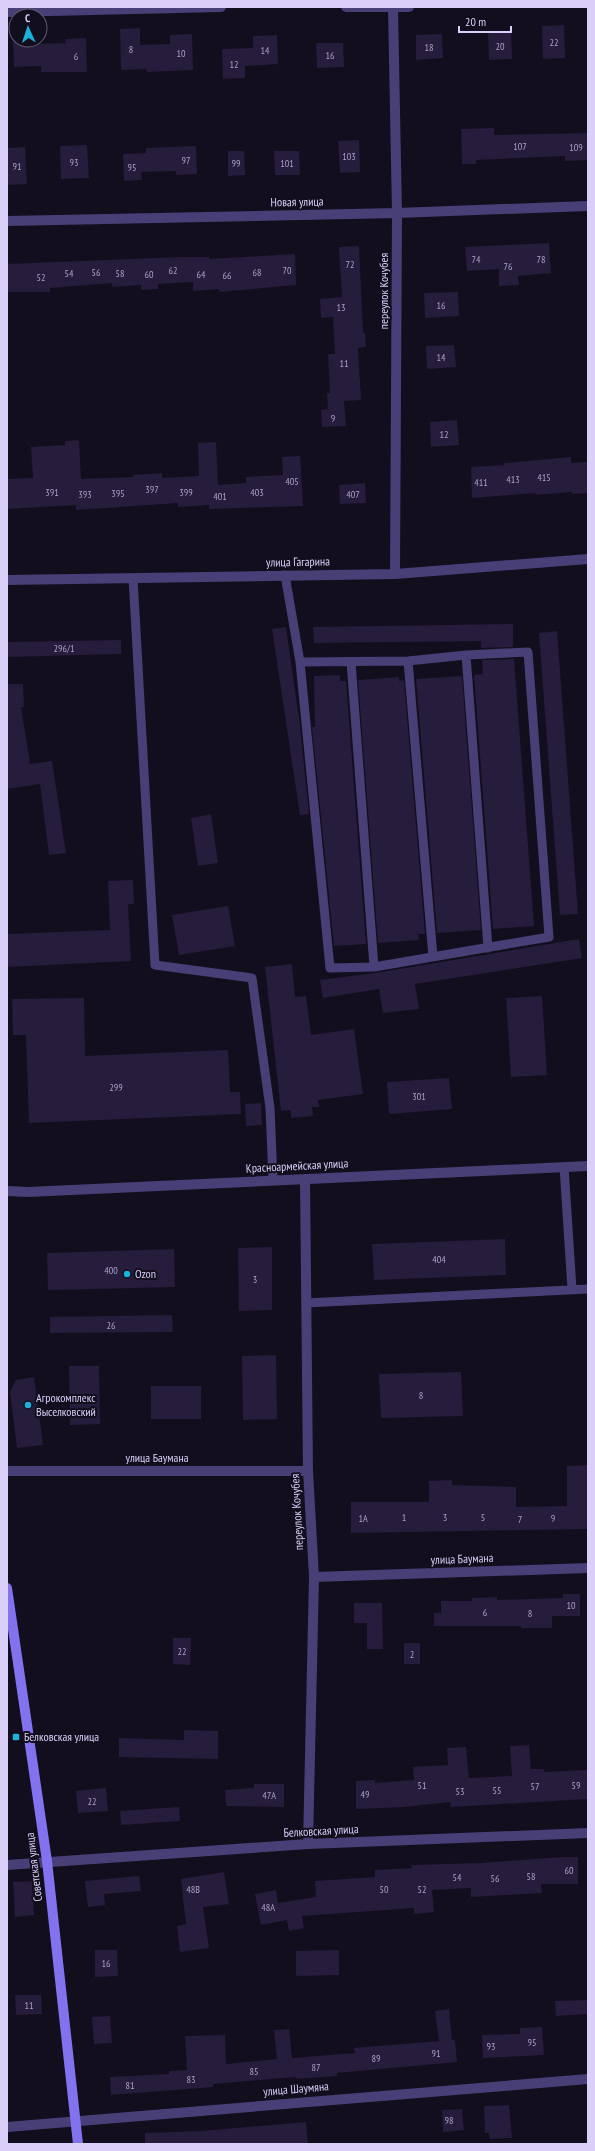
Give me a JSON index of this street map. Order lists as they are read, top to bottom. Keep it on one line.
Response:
{"streets":{"street":["Новая улица","переулок Кочубея","улица Гагарина","Красноармейская улица","улица Баумана","Белковская улица","Советская улица","улица Шаумяна"]},"crossings":[["Новая улица","переулок Кочубея"],["переулок Кочубея","улица Гагарина"],["переулок Кочубея","Красноармейская улица"],["переулок Кочубея","улица Баумана"],["переулок Кочубея","Белковская улица"],["Белковская улица","Советская улица"],["Советская улица","улица Шаумяна"]],"places":{"other":["Ozon","Агрокомплекс Выселковский"],"transit":["Белковская улица"]},"house_numbers":["22","20","18","8","14","10","16","6","12","107","109","103","97","93","99","101","91","95","74","78","72","76","62","70","56","68","54","58","60","64","66","52","16","13","14","11","9","12","415","413","405","411","397","391","399","403","395","393","407","401","296/1","299","301","404","400","3","26","8","1","3","5","1А","9","7","10","6","8","22","2","51","59","57","55","53","49","47А","22","60","58","54","56","48В","50","52","48А","16","11","95","93","91","89","87","85","83","81","98"],"scale_bar":"20 m","north":"top"}
